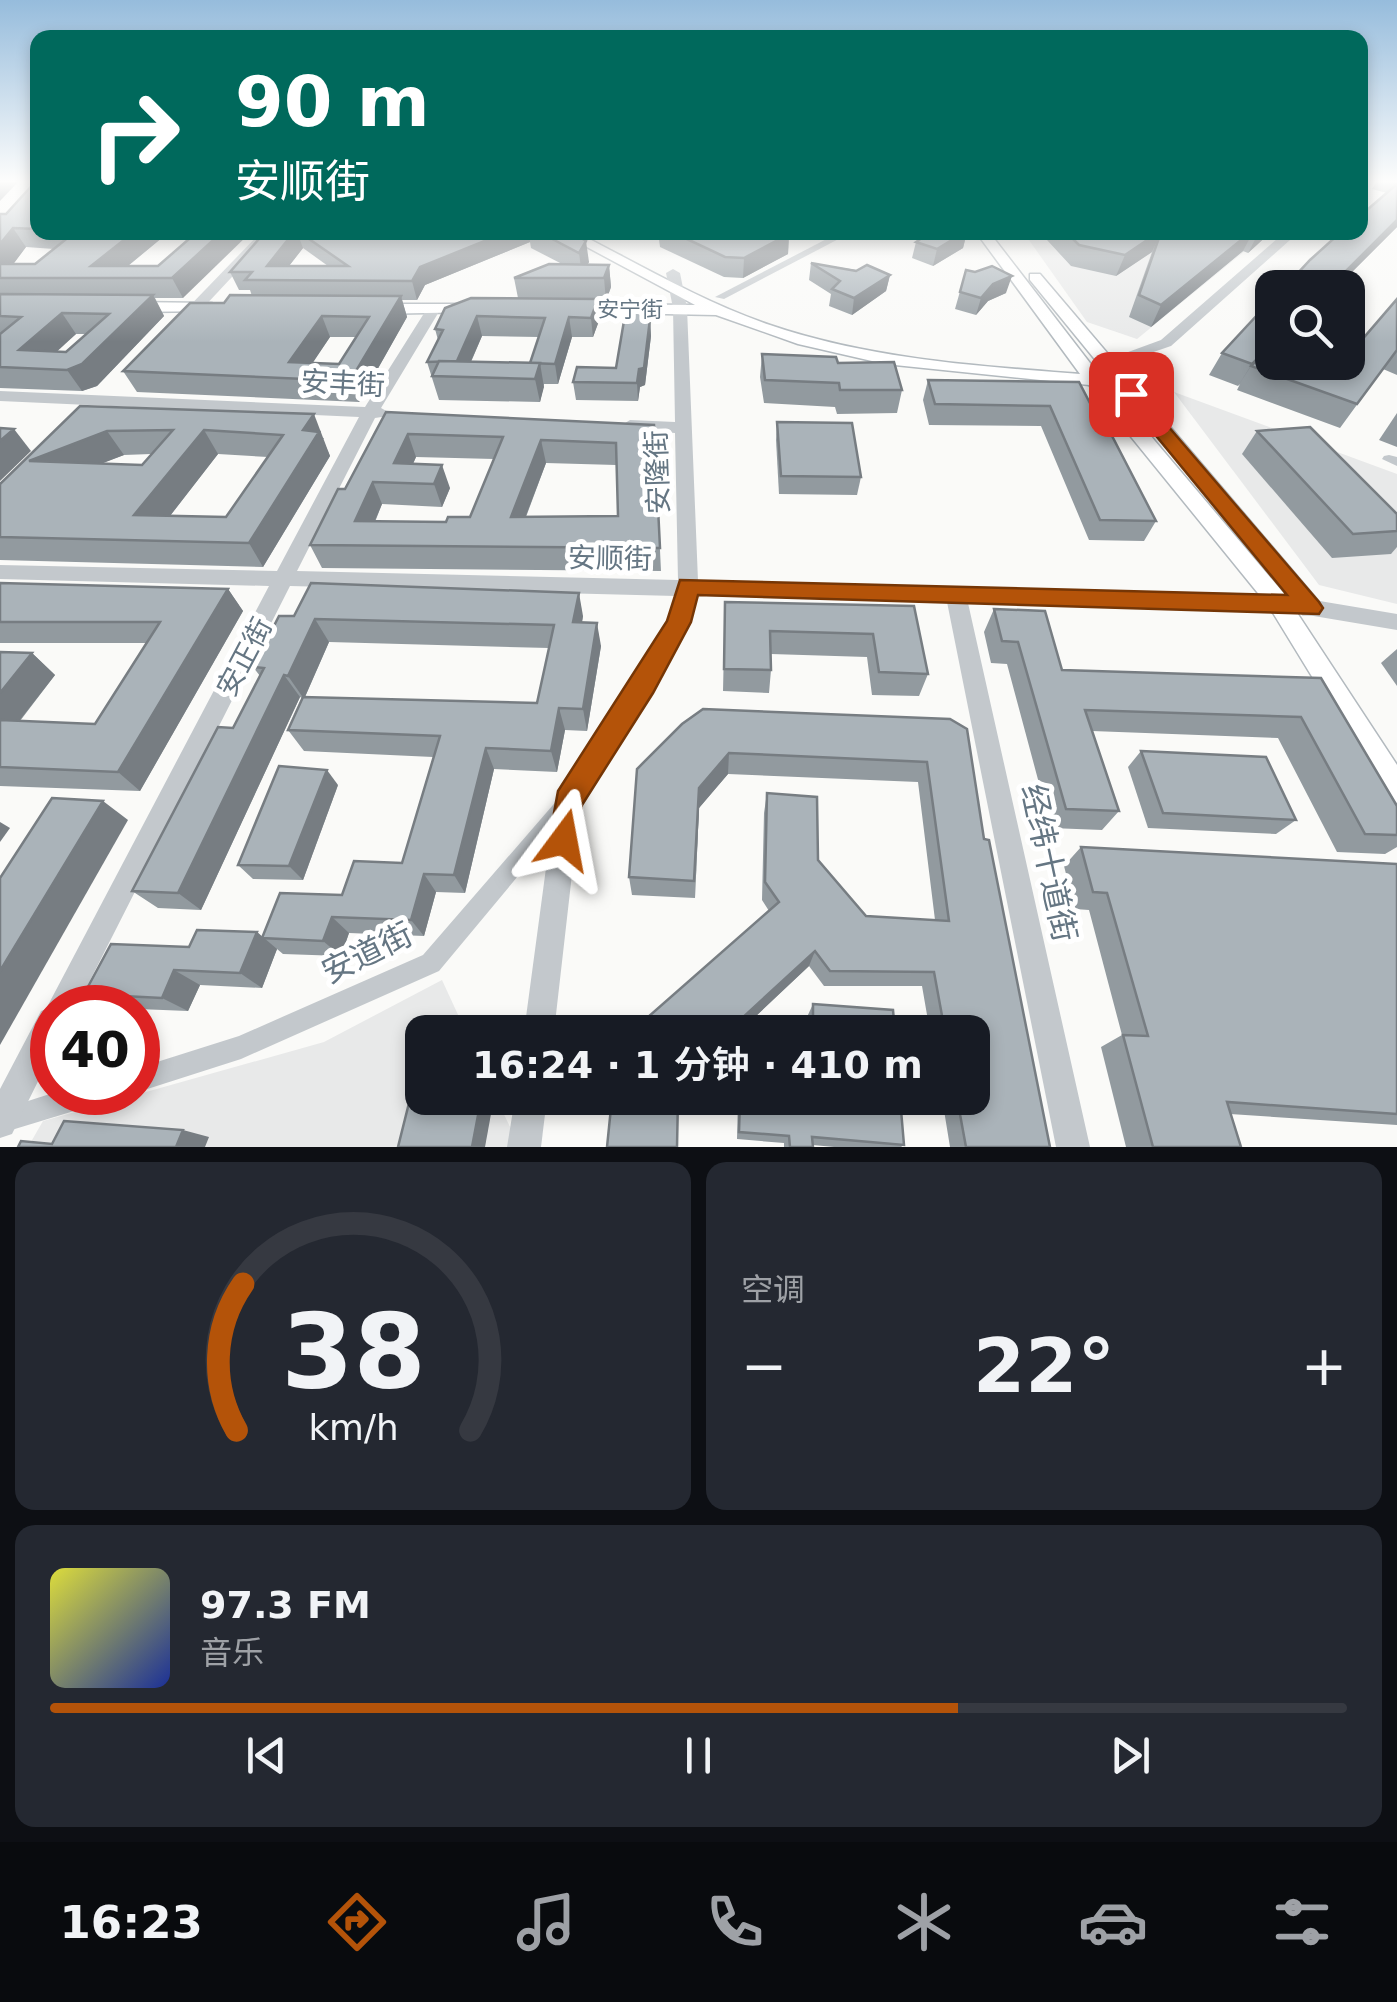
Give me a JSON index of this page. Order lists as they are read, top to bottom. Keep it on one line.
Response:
{"streets":{"main road":["安宁街"],"street":["安丰街","安隆街","安顺街","安正街","经纬十道街","安道街"]},"crossings":[["安宁街","安隆街"],["安丰街","安正街"],["安隆街","安顺街"],["安隆街","安道街"],["安顺街","安正街"],["安顺街","经纬十道街"]],"page":{"turn":["90 m","安顺街"],"limit":"40","trip":"16:24 · 1 分钟 · 410 m","tile":"空调","heat":["−","22°","+"],"song":["97.3 FM","音乐"],"tabs":"16:23","gauge":["38","km/h"]}}
